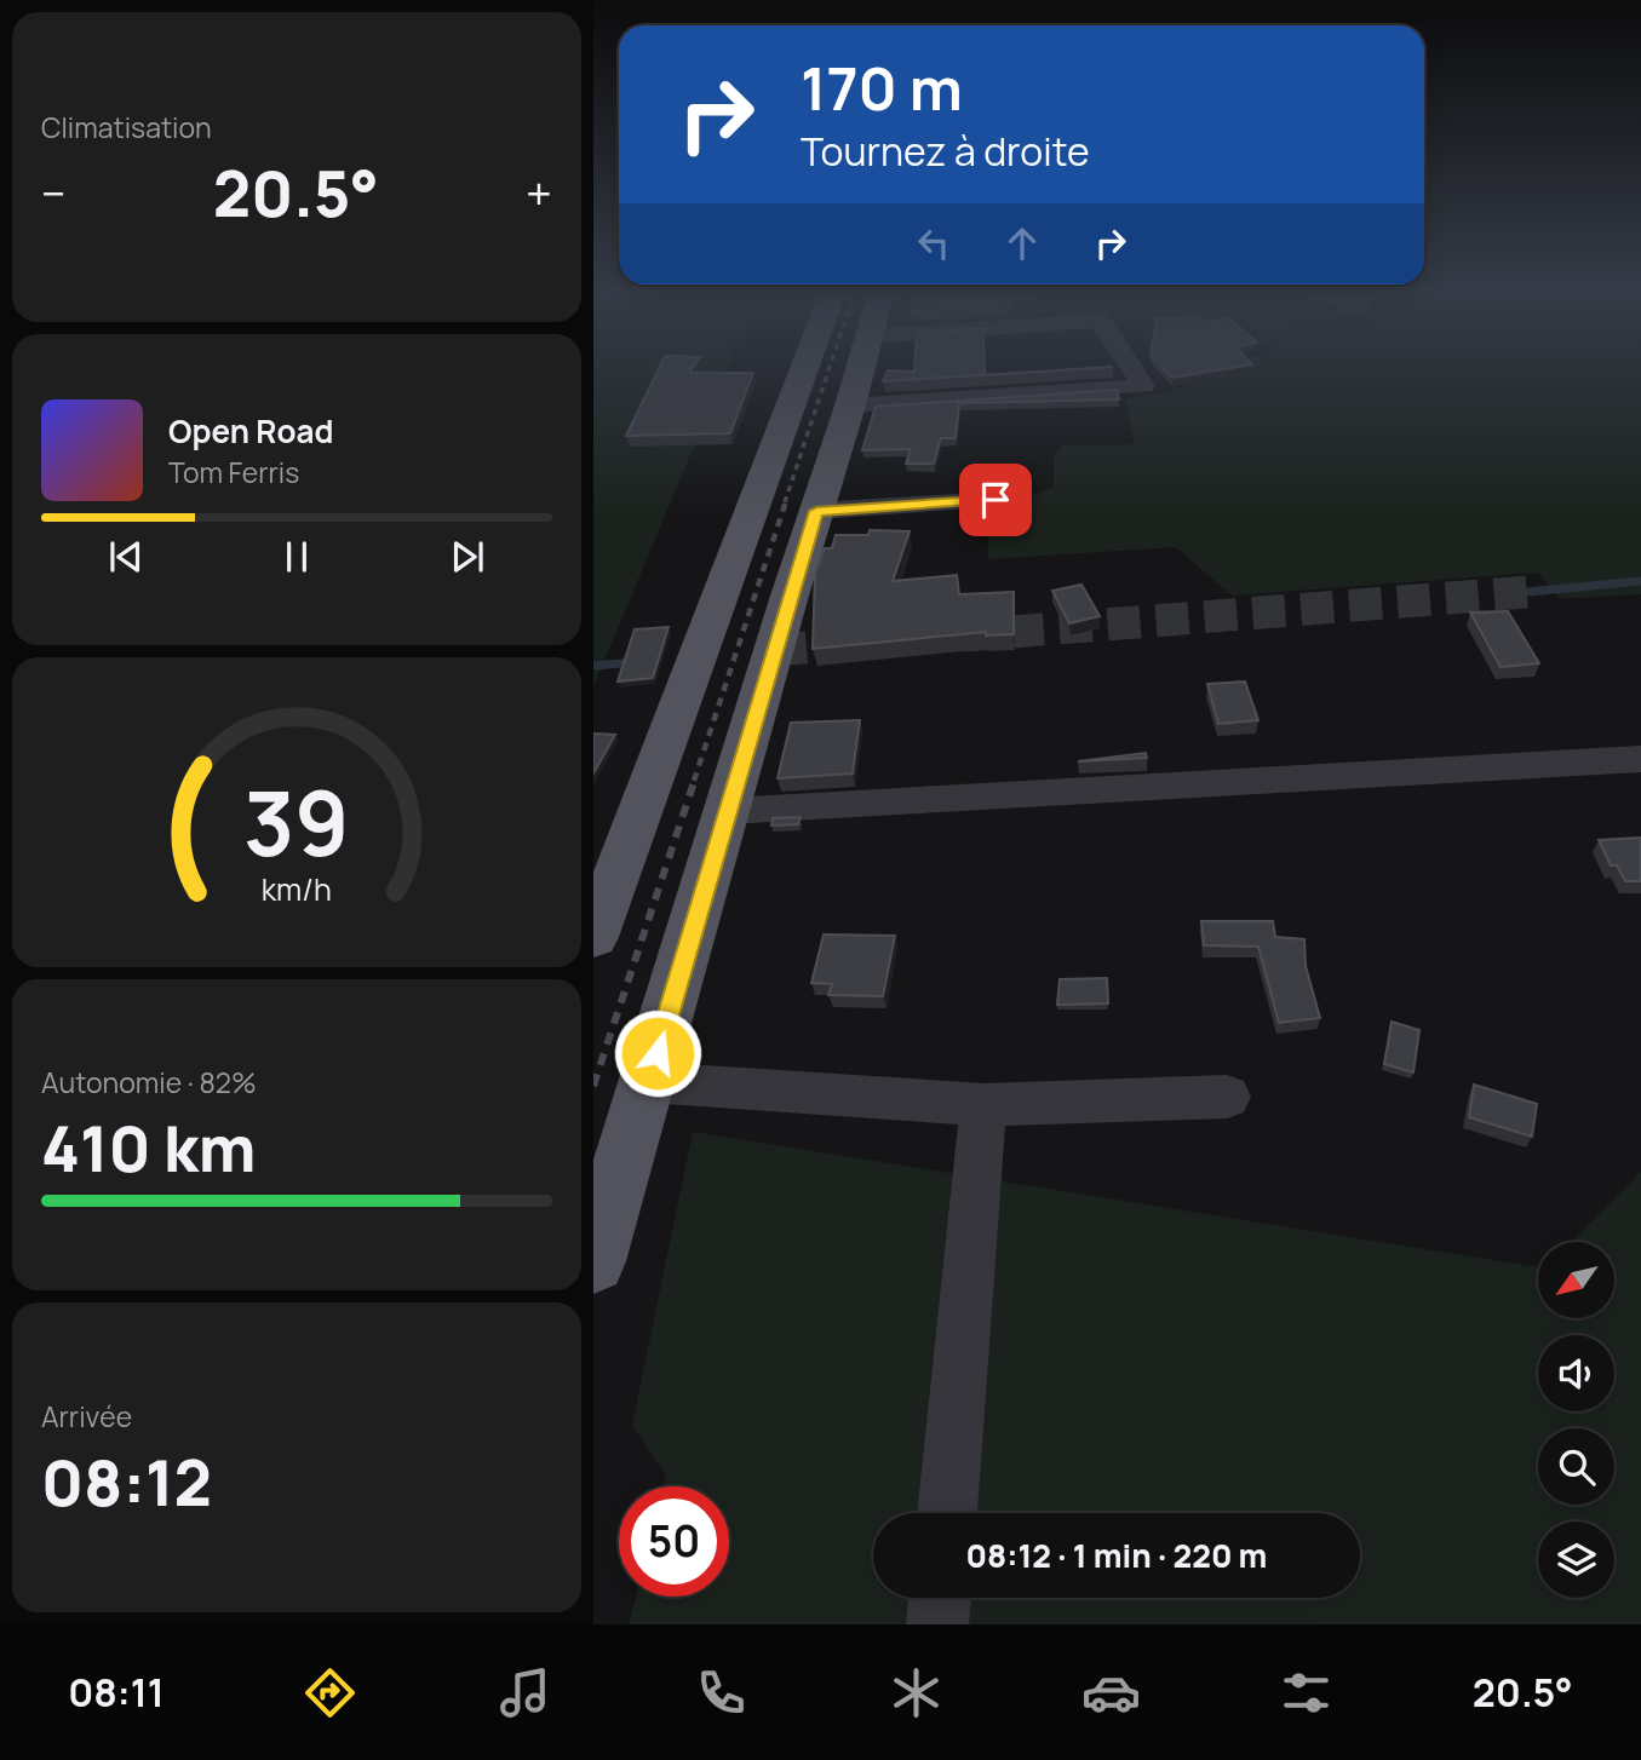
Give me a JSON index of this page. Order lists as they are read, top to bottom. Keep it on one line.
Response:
{"north":"bottom left","page":{"tile":["Climatisation",["Autonomie · 82%","410 km"],["Arrivée","08:12"]],"turn":["170 m","Tournez à droite"],"heat":["−","20.5°","+"],"song":["Open Road","Tom Ferris"],"limit":"50","trip":"08:12 · 1 min · 220 m","tabs":["08:11","20.5°"],"gauge":["39","km/h"]}}
